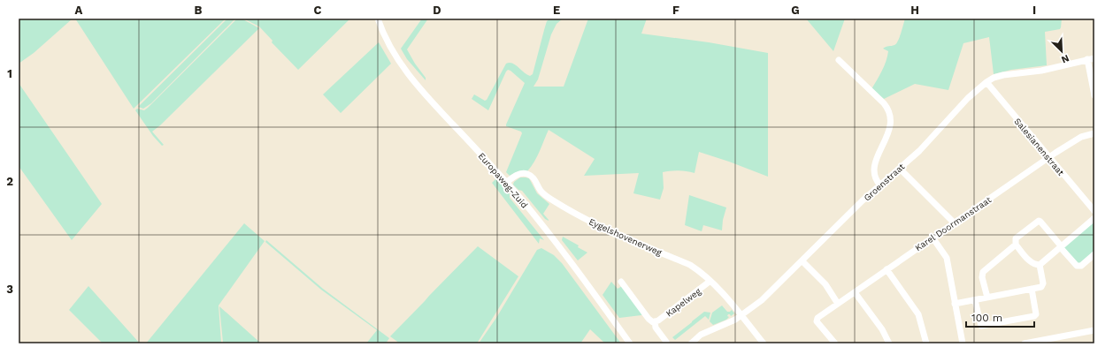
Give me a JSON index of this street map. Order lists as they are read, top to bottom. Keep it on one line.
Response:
{"streets":{"street":["Salesianenstraat","Europaweg-Zuid","Groenstraat","Karel Doormanstraat","Eygelshovenerweg","Kapelweg"]},"crossings":[["Salesianenstraat","Groenstraat"],["Salesianenstraat","Karel Doormanstraat"],["Europaweg-Zuid","Eygelshovenerweg"],["Groenstraat","Eygelshovenerweg"],["Eygelshovenerweg","Kapelweg"]],"scale_bar":"100 m","north":"bottom right","grid":{"columns":["A","B","C","D","E","F","G","H","I"],"rows":["1","2","3"]}}
